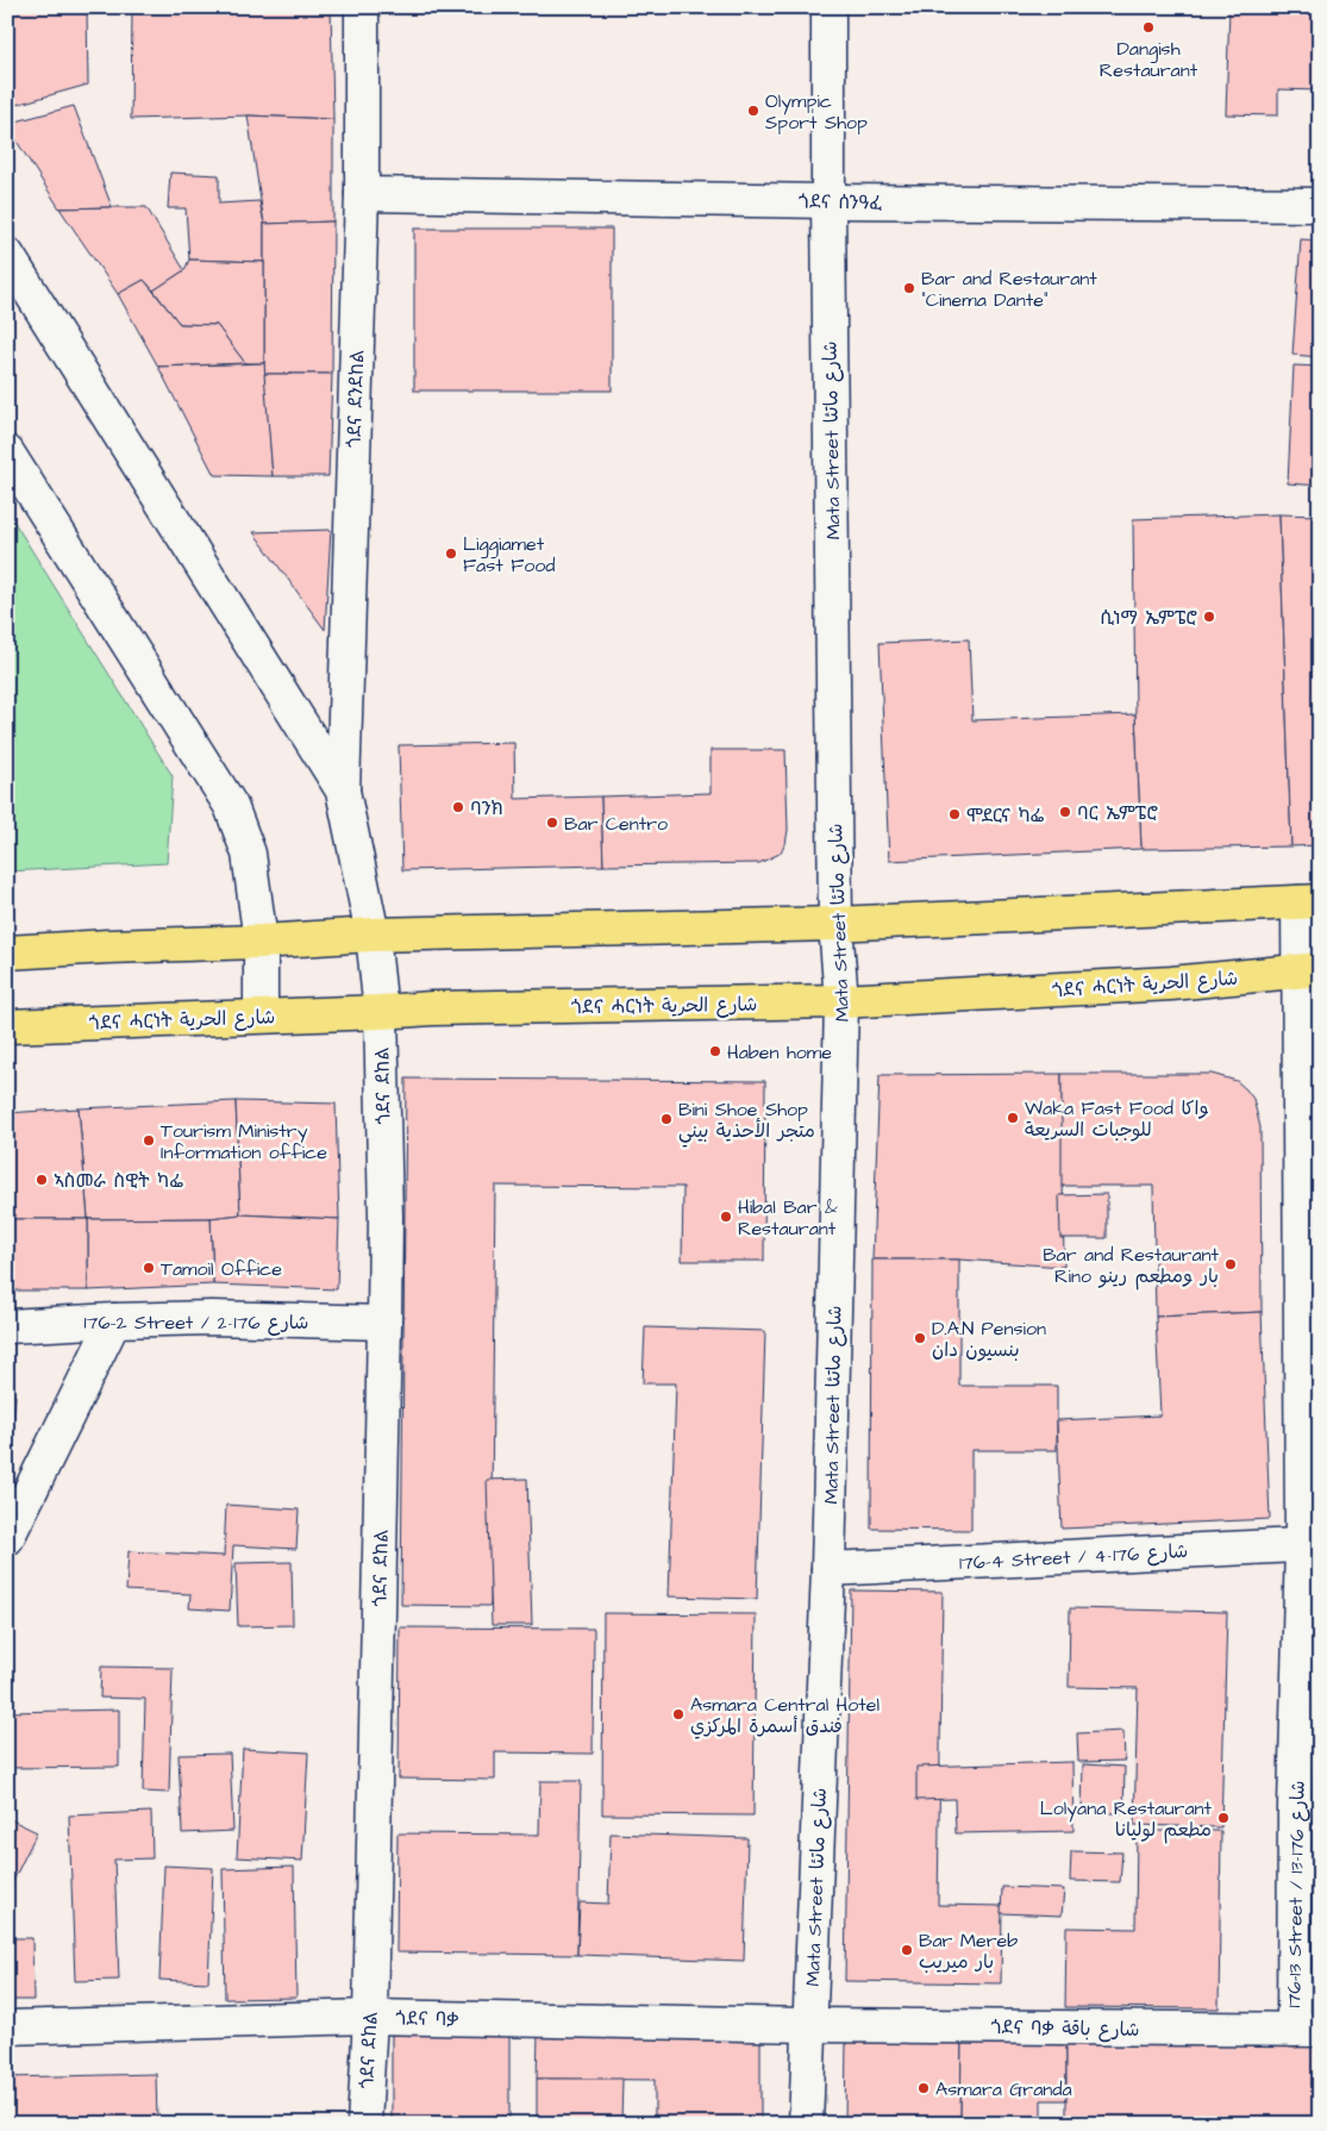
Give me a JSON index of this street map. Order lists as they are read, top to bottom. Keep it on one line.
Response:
{"streets":{"main road":["ጎደና ሓርነት شارع الحرية"],"street":["ጎደና ሰንዓፈ","ጎደና ደንደከል","Mata Street شارع ماتئا","ጎደና ደከል","176-2 Street / شارع 176-2","176-4 Street / شارع 176-4","176-13 Street / شارع 176-13","ጎደና ባቃ","ጎደና ባቃ شارع باقة"]},"crossings":[["ጎደና ሰንዓፈ","ጎደና ደንደከል"],["ጎደና ሰንዓፈ","Mata Street شارع ماتئا"],["ጎደና ደንደከል","ጎደና ደከል"],["Mata Street شارع ماتئا","ጎደና ሓርነት شارع الحرية"],["Mata Street شارع ماتئا","176-4 Street / شارع 176-4"],["Mata Street شارع ماتئا","ጎደና ባቃ"],["Mata Street شارع ماتئا","ጎደና ባቃ شارع باقة"],["ጎደና ሓርነት شارع الحرية","ጎደና ደከል"],["ጎደና ሓርነት شارع الحرية","176-13 Street / شارع 176-13"],["ጎደና ደከል","176-2 Street / شارع 176-2"],["ጎደና ደከል","ጎደና ባቃ"],["176-4 Street / شارع 176-4","176-13 Street / شارع 176-13"],["176-13 Street / شارع 176-13","ጎደና ባቃ شارع باقة"],["ጎደና ባቃ","ጎደና ባቃ شارع باقة"]],"places":["Dangish Restaurant","Olympic Sport Shop","Bar and Restaurant \"Cinema Dante\"","Liggiamet Fast Food","ሲነማ ኤምፔሮ","ባንክ","ባር ኤምፔሮ","ሞደርና ካፌ","Bar Centro","Haben home","Waka Fast Food واكا للوجبات السريعة","Bini Shoe Shop متجر الأحذية بيني","Tourism Ministry Information office","ኣስመራ ስዊት ካፌ","Hibal Bar & Restaurant","Bar and Restaurant Rino بار ومطعم رينو","Tamoil Office","D.A.N Pension بنسيون دان","Asmara Central Hotel فندق أسمرة المركزي","Lolyana Restaurant مطعم لوليانا","Bar Mereb بار ميريب","Asmara Granda"]}
